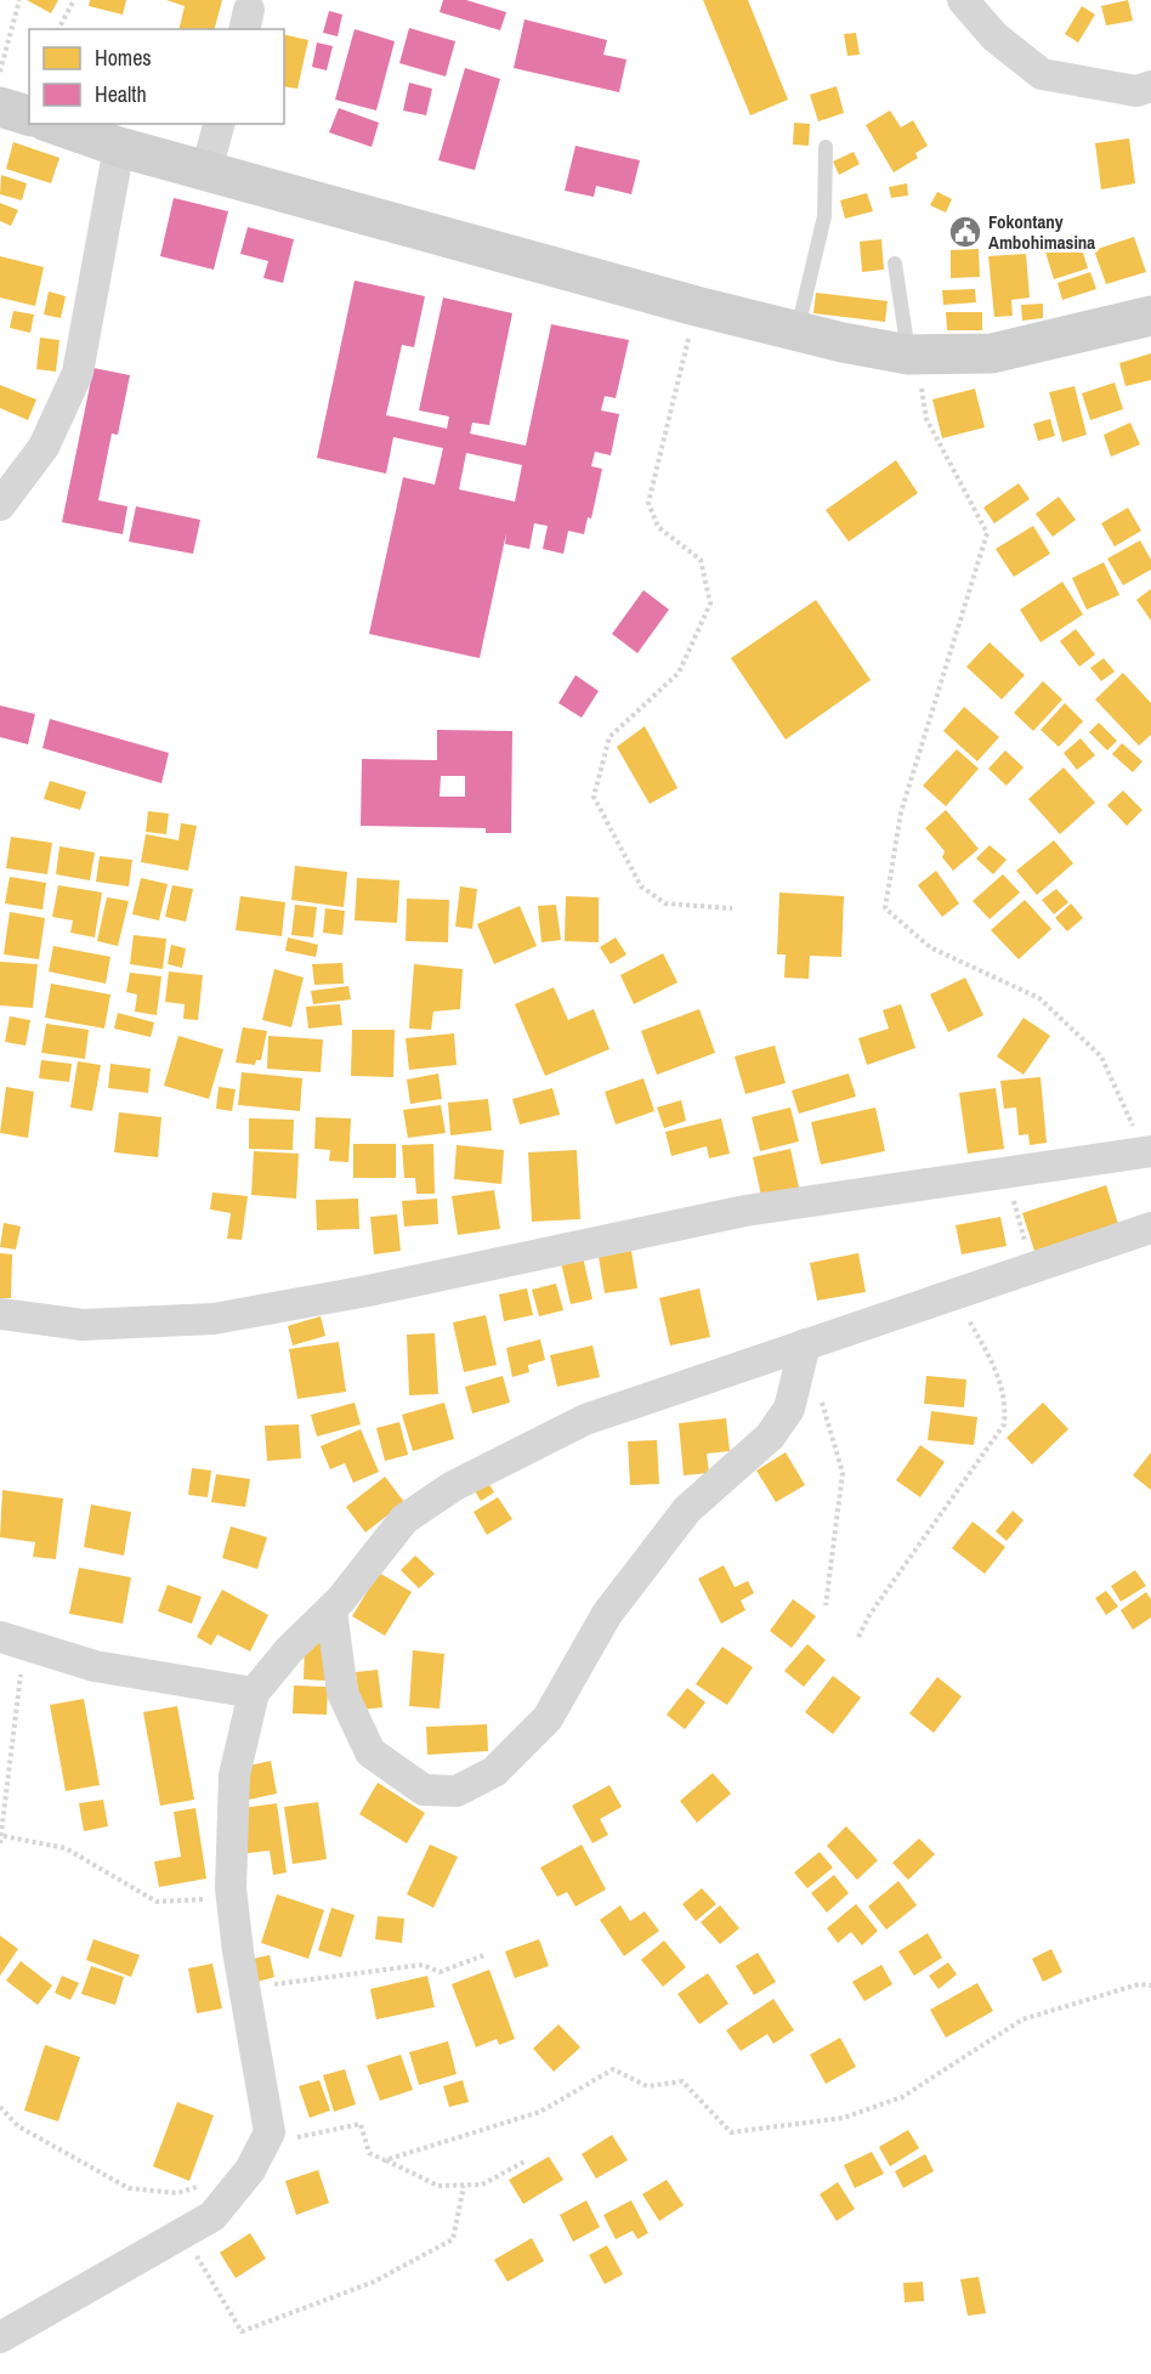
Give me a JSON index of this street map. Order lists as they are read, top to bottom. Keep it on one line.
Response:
{"places":{"public building":["Fokontany Ambohimasina"]},"legend":["Homes","Health"]}
